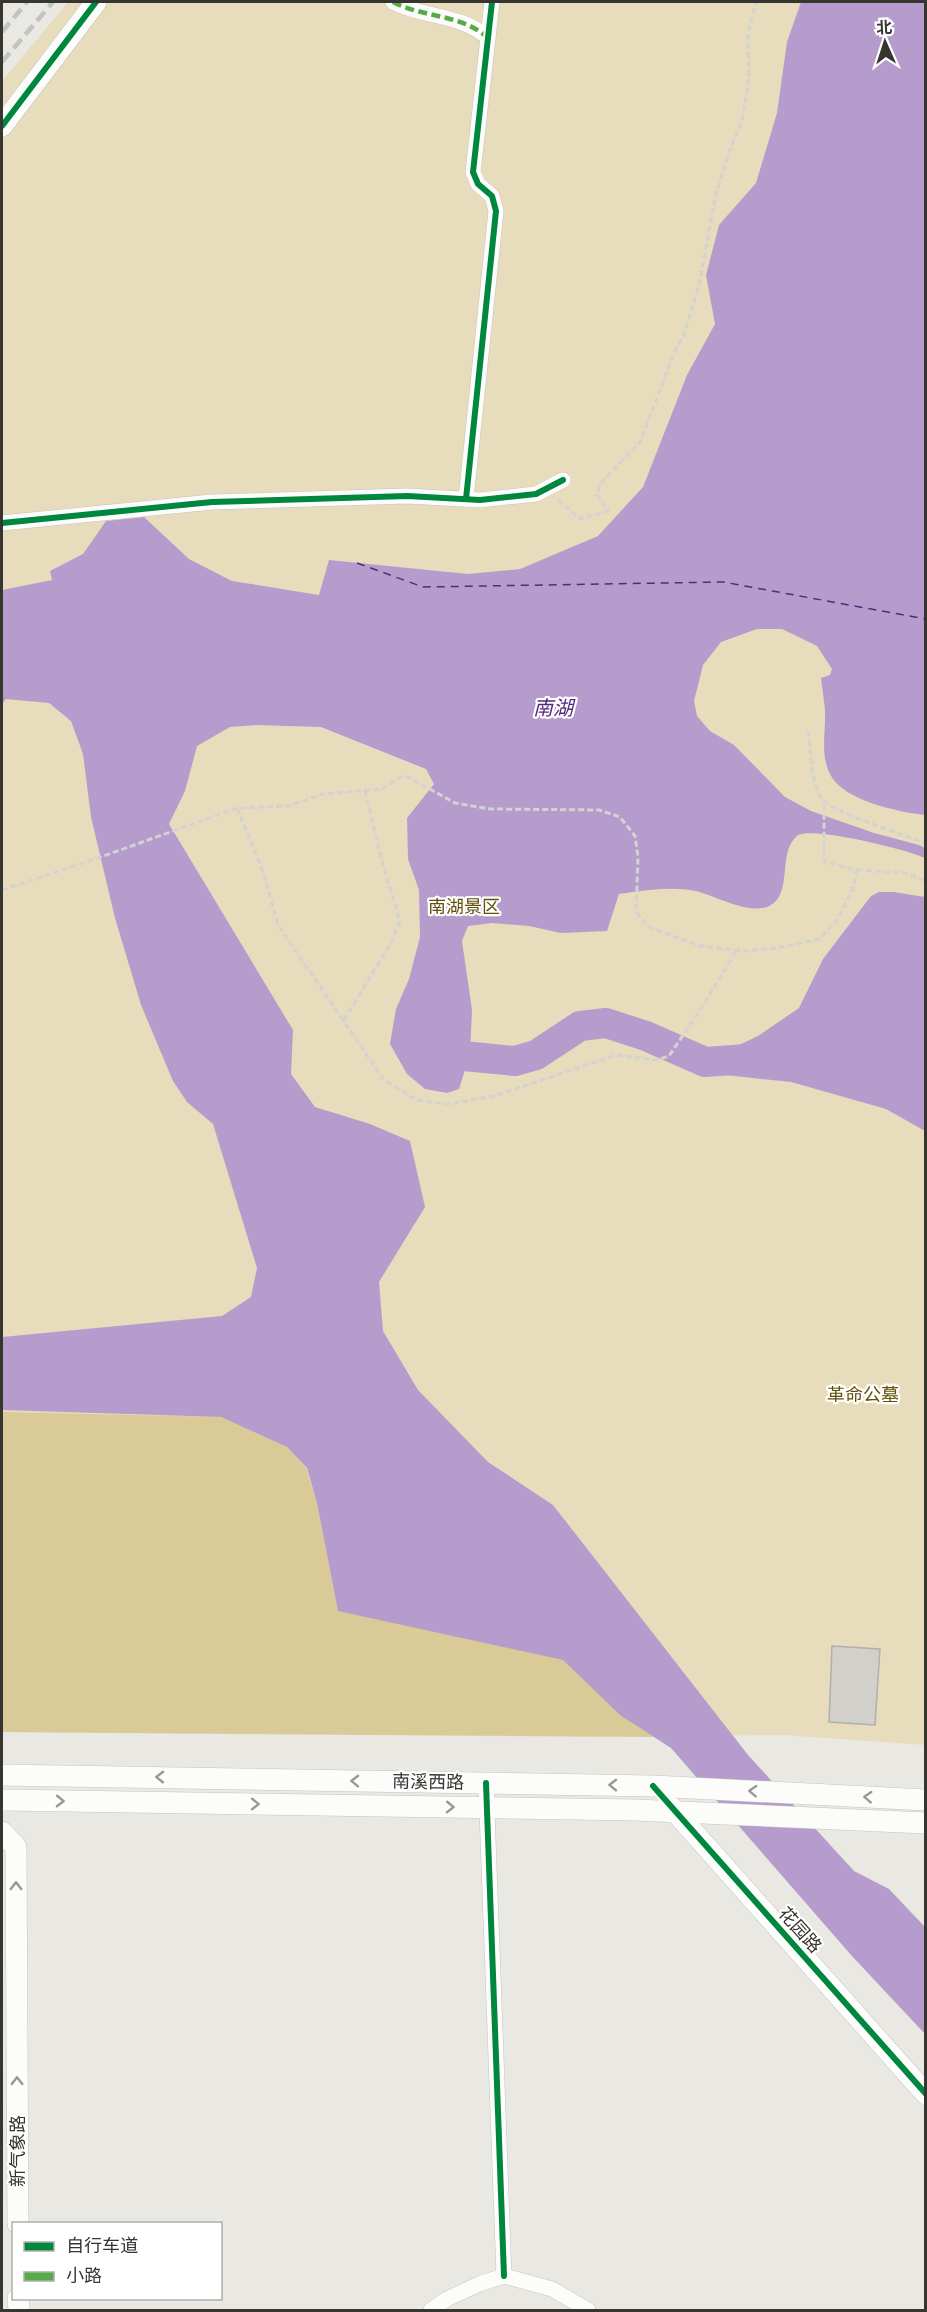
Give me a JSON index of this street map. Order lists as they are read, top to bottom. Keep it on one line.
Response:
{"streets":{"main road":["南溪西路","花园路","新气象路"]},"crossings":[["南溪西路","花园路"]],"one_way":["新气象路"],"water":["南湖"],"parks":["南湖景区","革命公墓"],"legend":["自行车道","小路"],"north":"top"}
